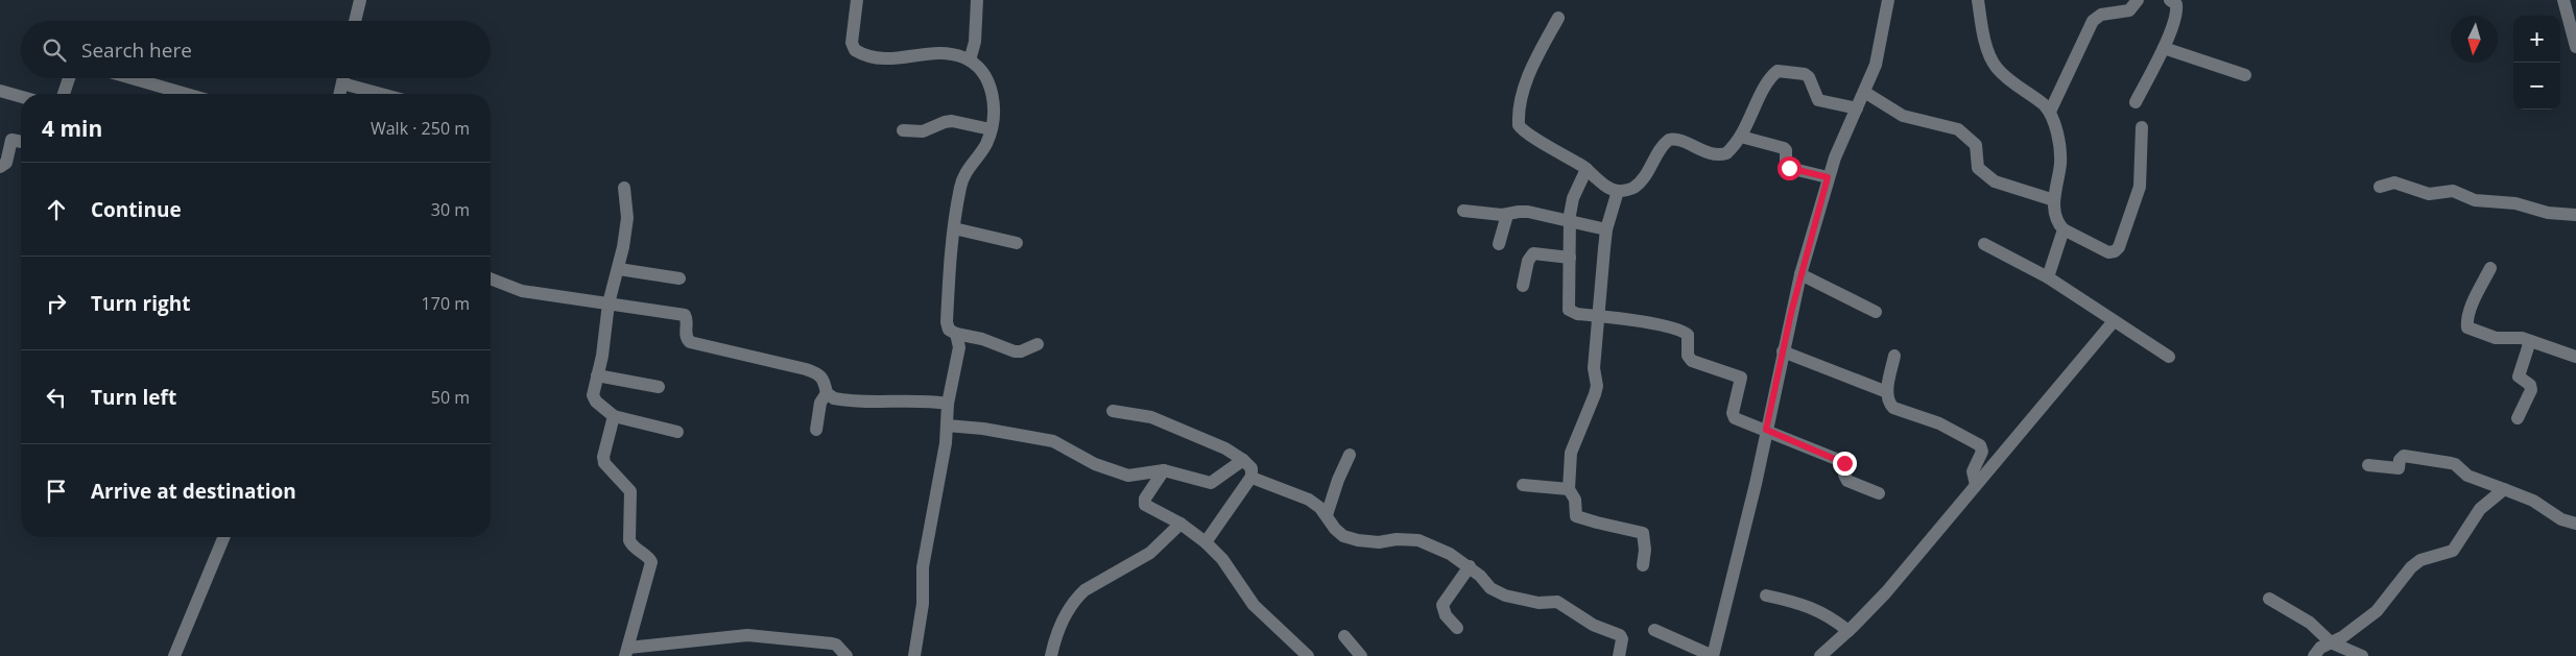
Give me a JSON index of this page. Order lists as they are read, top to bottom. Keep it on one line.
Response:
{"north":"bottom","page":{"map_buttons":["+","−"],"search":"Search here","heading":["4 min","Walk · 250 m"],"list":[["Continue","30 m"],["Turn right","170 m"],["Turn left","50 m"],"Arrive at destination"]}}
